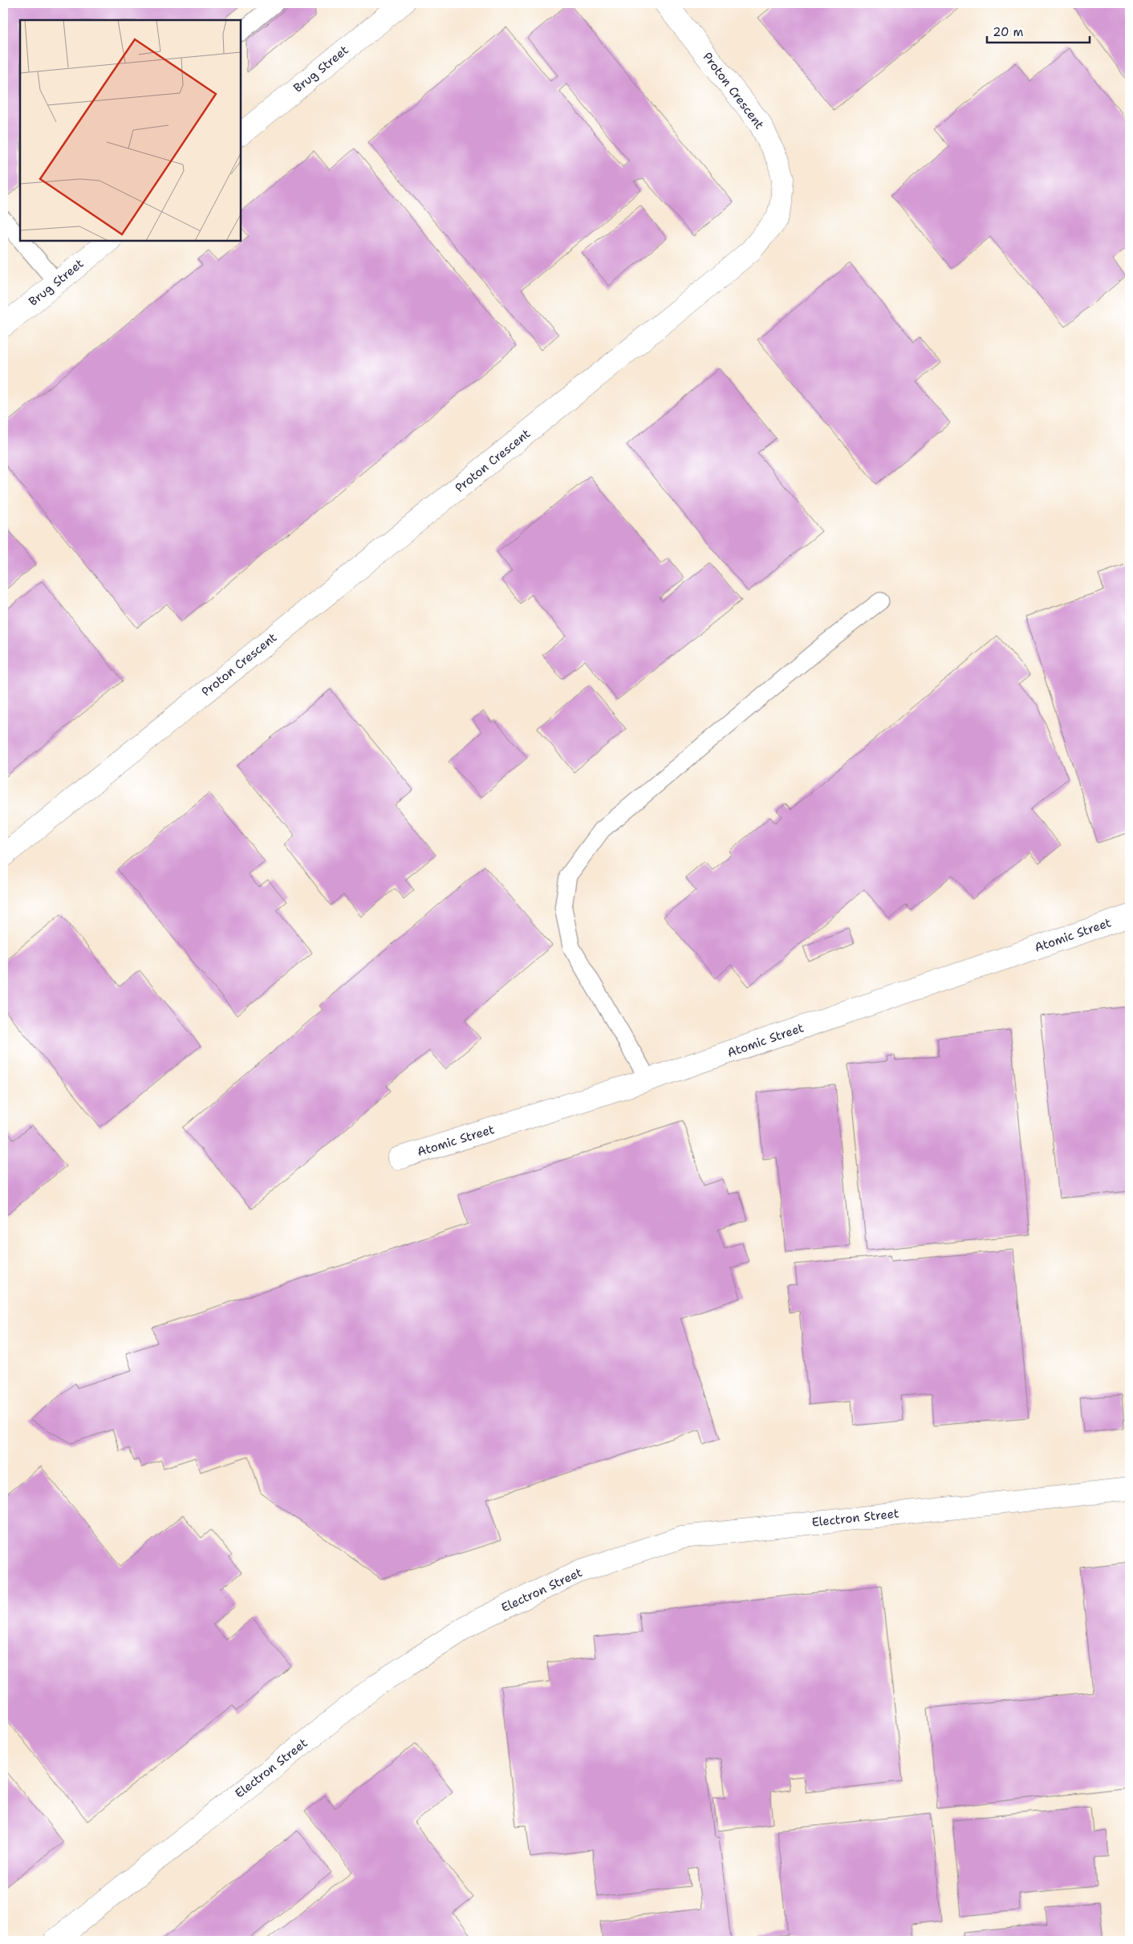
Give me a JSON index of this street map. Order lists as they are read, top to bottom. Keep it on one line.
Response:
{"streets":{"street":["Brug Street","Proton Crescent","Atomic Street","Electron Street"]},"scale_bar":"20 m"}
